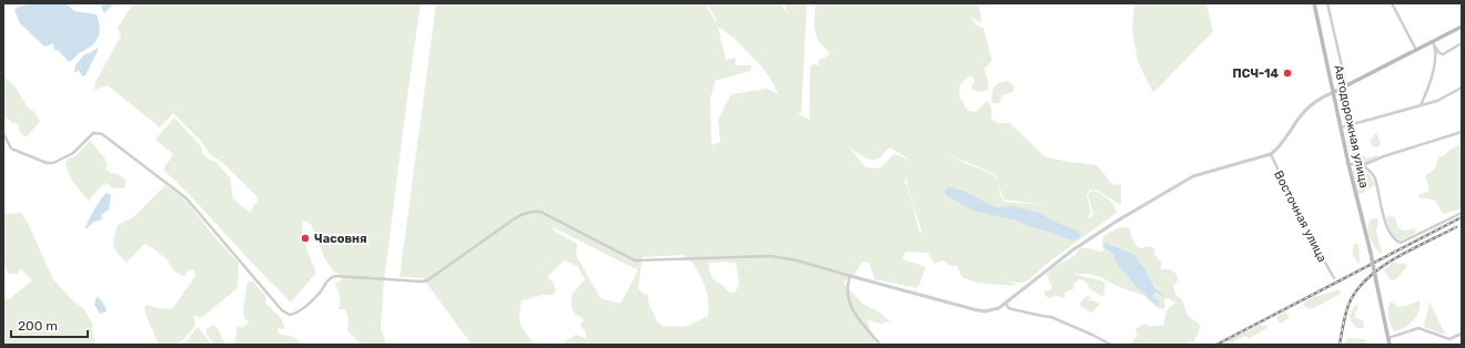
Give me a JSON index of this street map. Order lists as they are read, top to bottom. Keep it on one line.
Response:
{"streets":{"main road":["Автодорожная улица"],"street":["Восточная улица"]},"places":["ПСЧ-14","Часовня"],"scale_bar":"200 m"}
